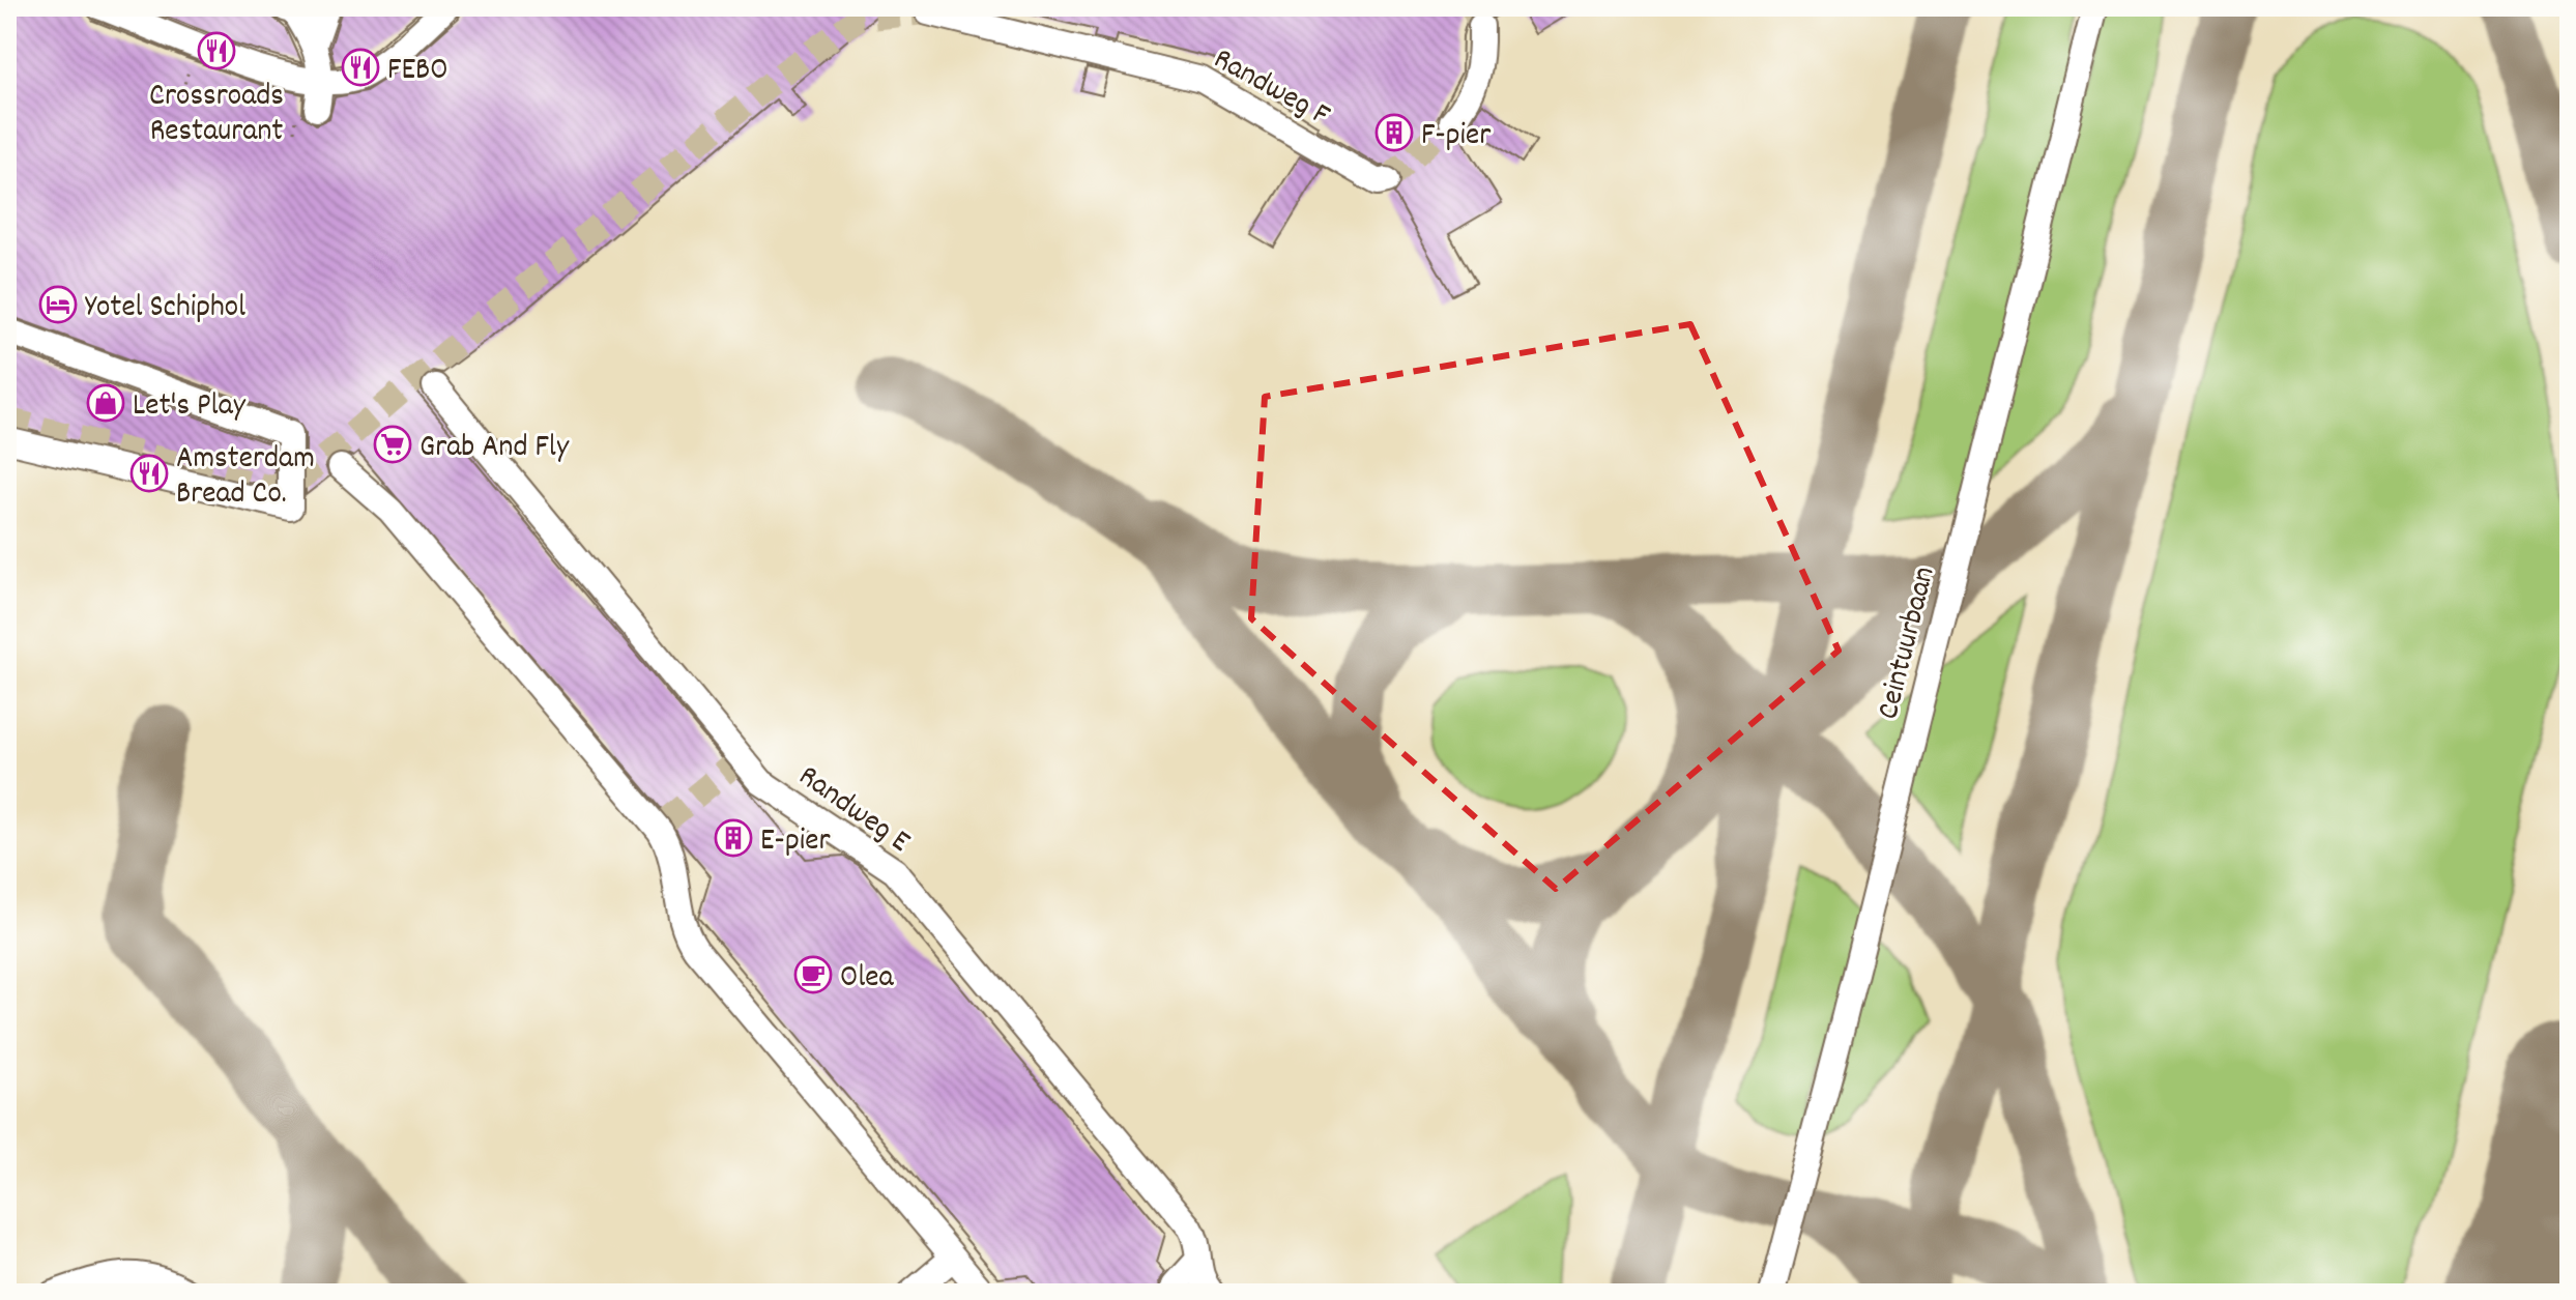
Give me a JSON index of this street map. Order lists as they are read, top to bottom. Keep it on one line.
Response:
{"streets":{"street":["Randweg F","Ceintuurbaan","Randweg E"]},"places":{"restaurant":["Crossroads Restaurant","FEBO","Amsterdam Bread Co."],"building":["F-pier","E-pier"],"hotel":["Yotel Schiphol"],"shop":["Let's Play"],"supermarket":["Grab And Fly"],"cafe":["Olea"]}}
